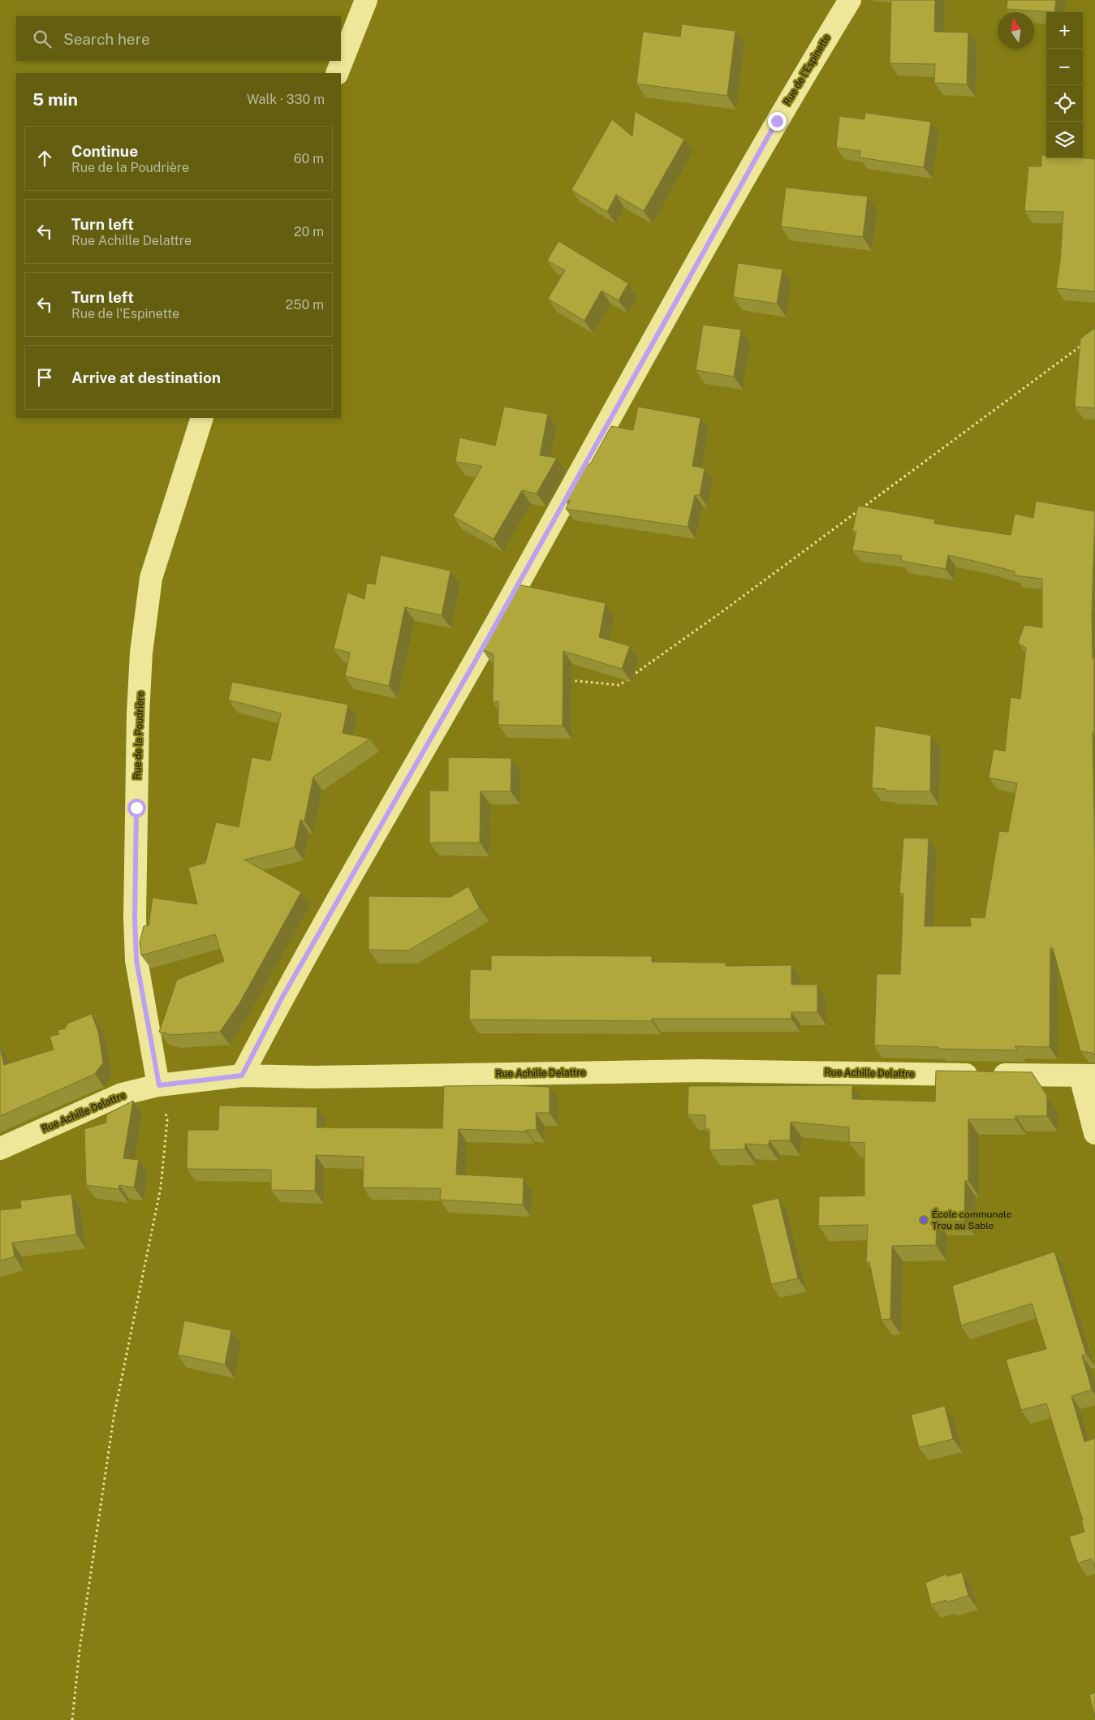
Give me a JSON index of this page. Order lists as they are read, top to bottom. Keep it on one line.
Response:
{"streets":{"street":["Rue de l'Espinette","Rue de la Poudrière","Rue Achille Delattre"]},"crossings":[["Rue de l'Espinette","Rue Achille Delattre"],["Rue de la Poudrière","Rue Achille Delattre"]],"places":["École communale Trou au Sable"],"north":"top","page":{"map_buttons":["+","−"],"search":"Search here","heading":["5 min","Walk · 330 m"],"list":[["Continue","Rue de la Poudrière","60 m"],["Turn left","Rue Achille Delattre","20 m"],["Turn left","Rue de l'Espinette","250 m"],"Arrive at destination"]}}
